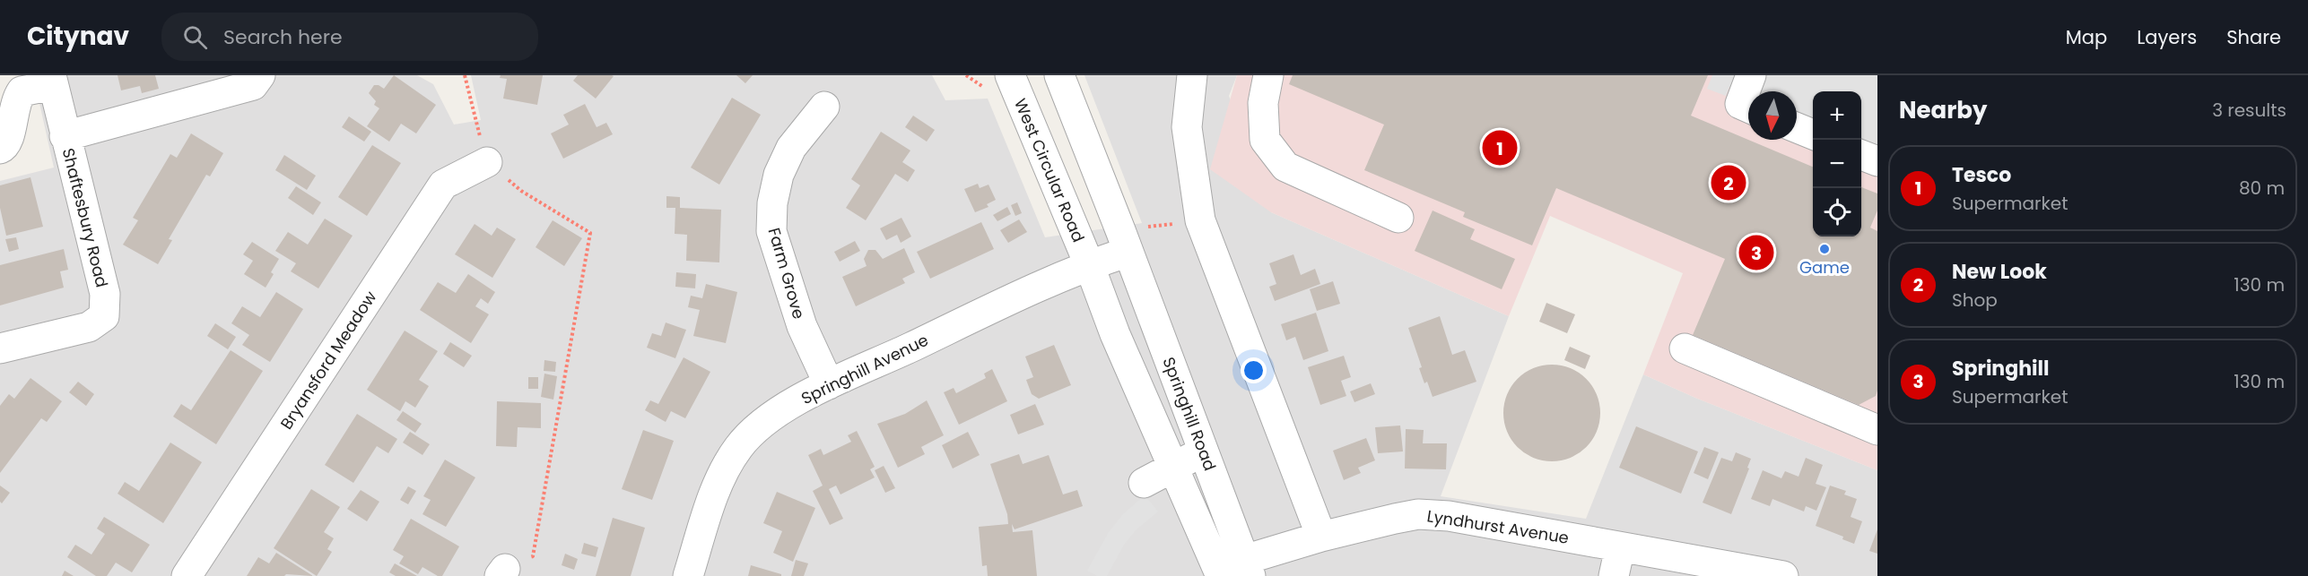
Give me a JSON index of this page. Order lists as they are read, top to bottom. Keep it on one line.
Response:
{"streets":{"street":["West Circular Road","Shaftesbury Road","Farm Grove","Bryansford Meadow","Springhill Avenue","Springhill Road","Lyndhurst Avenue"]},"crossings":[["West Circular Road","Springhill Avenue"],["Farm Grove","Springhill Avenue"],["Springhill Avenue","Springhill Road"],["Springhill Road","Lyndhurst Avenue"]],"places":["Game"],"north":"bottom","page":{"header":"Citynav","search":"Search here","nav":["Map","Layers","Share"],"heading":["Nearby","3 results"],"map_buttons":["+","−"],"pins":["1","2","3"],"list":[{"mark":"1","name":"Tesco","note":"Supermarket","value":"80 m"},{"mark":"2","name":"New Look","note":"Shop","value":"130 m"},{"mark":"3","name":"Springhill","note":"Supermarket","value":"130 m"}]}}
